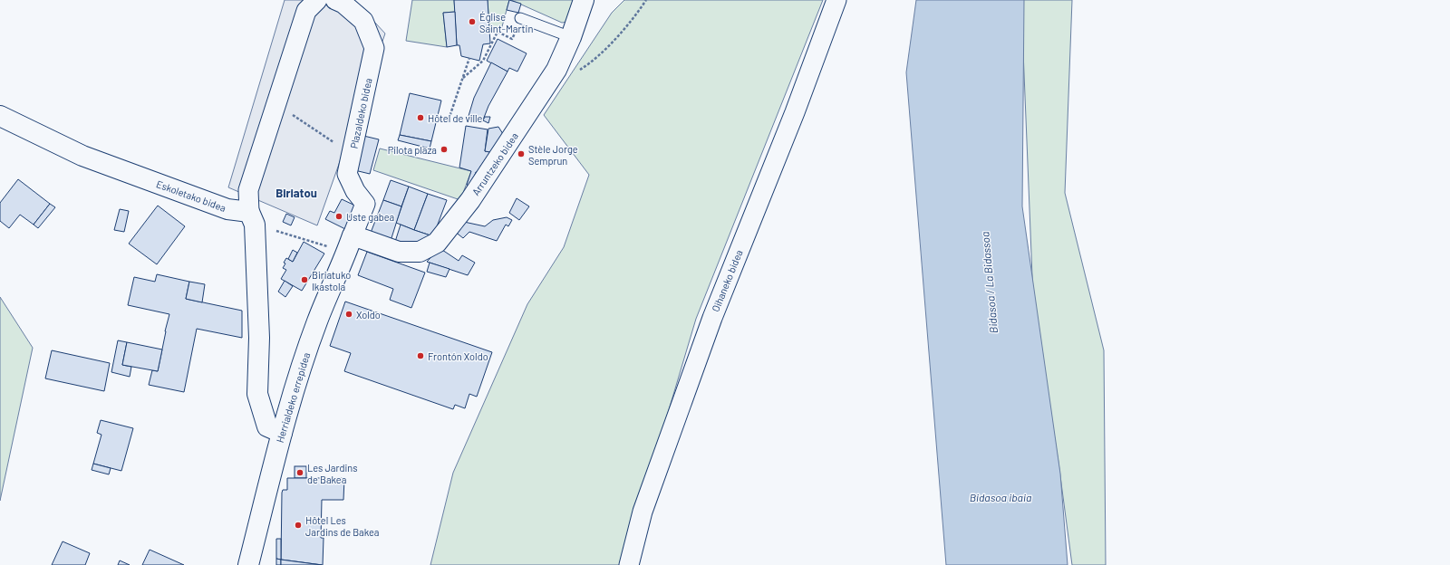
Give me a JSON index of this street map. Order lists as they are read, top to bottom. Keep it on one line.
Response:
{"streets":{"street":["Plazaldeko bidea","Arruntzeko bidea","Eskoletako bidea","Oihaneko bidea","Herrialdeko errepidea"]},"crossings":[["Plazaldeko bidea","Arruntzeko bidea"],["Plazaldeko bidea","Herrialdeko errepidea"],["Arruntzeko bidea","Herrialdeko errepidea"]],"districts":["Biriatou"],"water":["Bidasoa / La Bidassoa","Bidasoa ibaia"],"places":["Église Saint-Martin","Hôtel de ville","Pilota plaza","Stèle Jorge Semprun","Uste gabea","Biriatuko Ikastola","Xoldo","Frontón Xoldo","Les Jardins de Bakea","Hôtel Les Jardins de Bakea"]}
